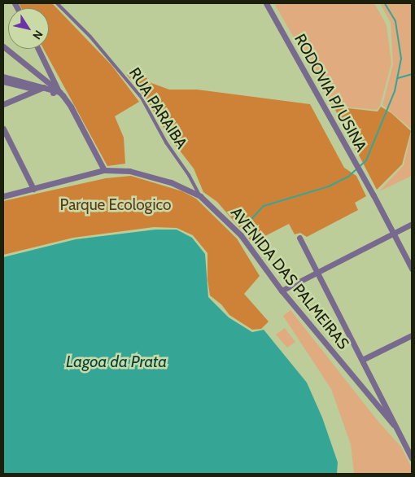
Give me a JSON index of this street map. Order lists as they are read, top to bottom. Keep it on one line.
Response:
{"streets":{"street":["RODOVIA P/ USINA","AVENIDA DAS PALMEIRAS"],"lane":["RUA PARAIBA"]},"crossings":[["RUA PARAIBA","AVENIDA DAS PALMEIRAS"]],"water":["Lagoa da Prata"],"parks":["Parque Ecologico"],"north":"bottom right"}
